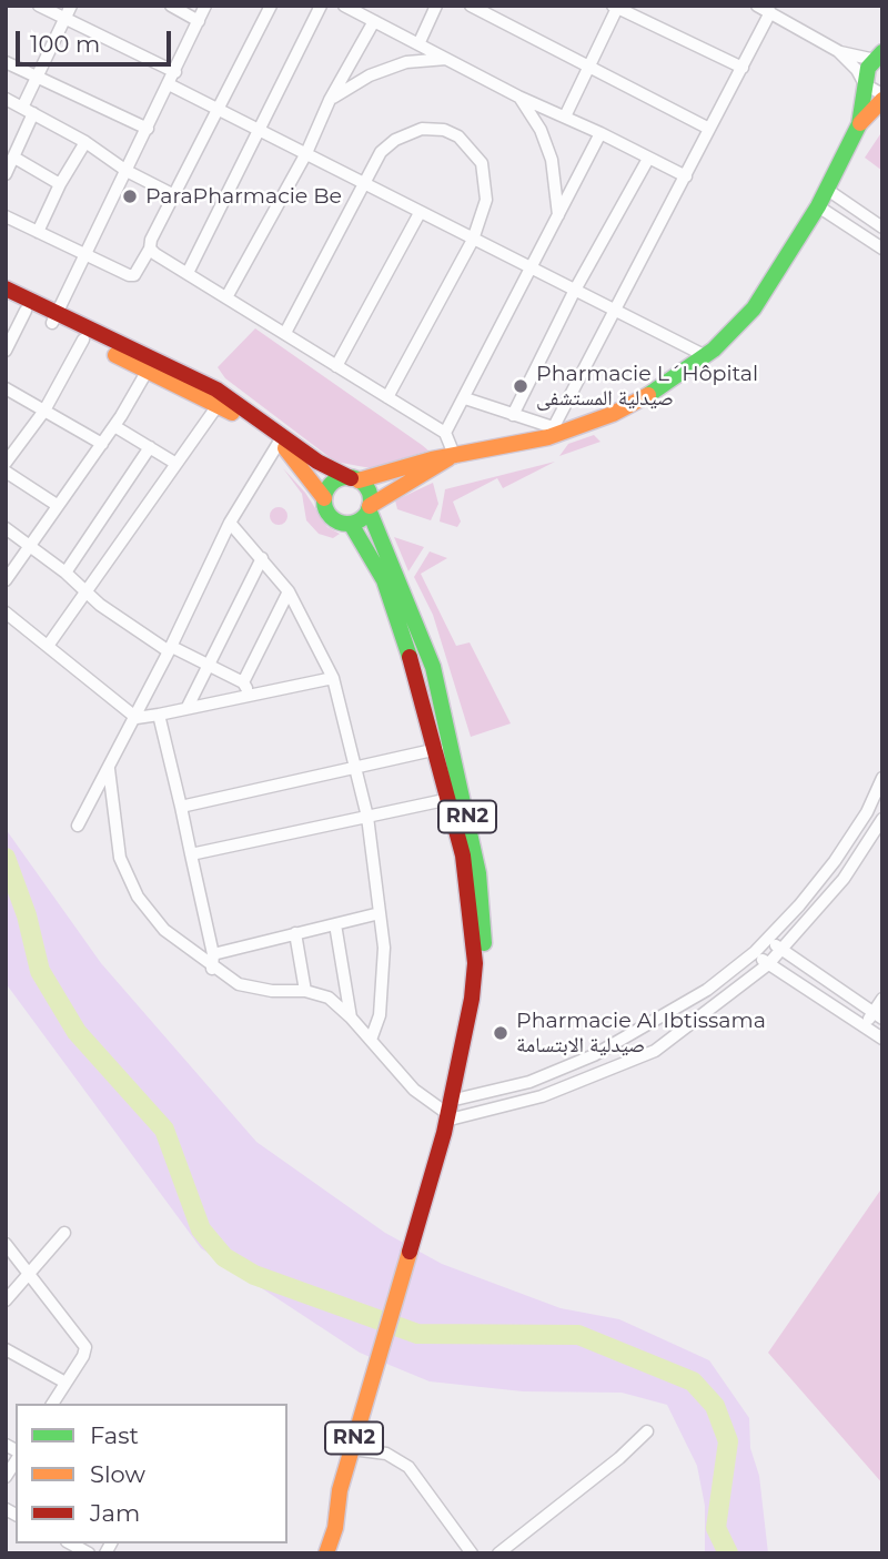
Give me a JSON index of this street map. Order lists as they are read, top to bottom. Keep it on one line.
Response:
{"streets":{"main road":["RN2"]},"places":["ParaPharmacie Be","Pharmacie L´Hôpital صيدلية المستشفى","Pharmacie Al Ibtissama صيدلية الابتسامة"],"legend":["Fast","Slow","Jam"],"scale_bar":"100 m"}
